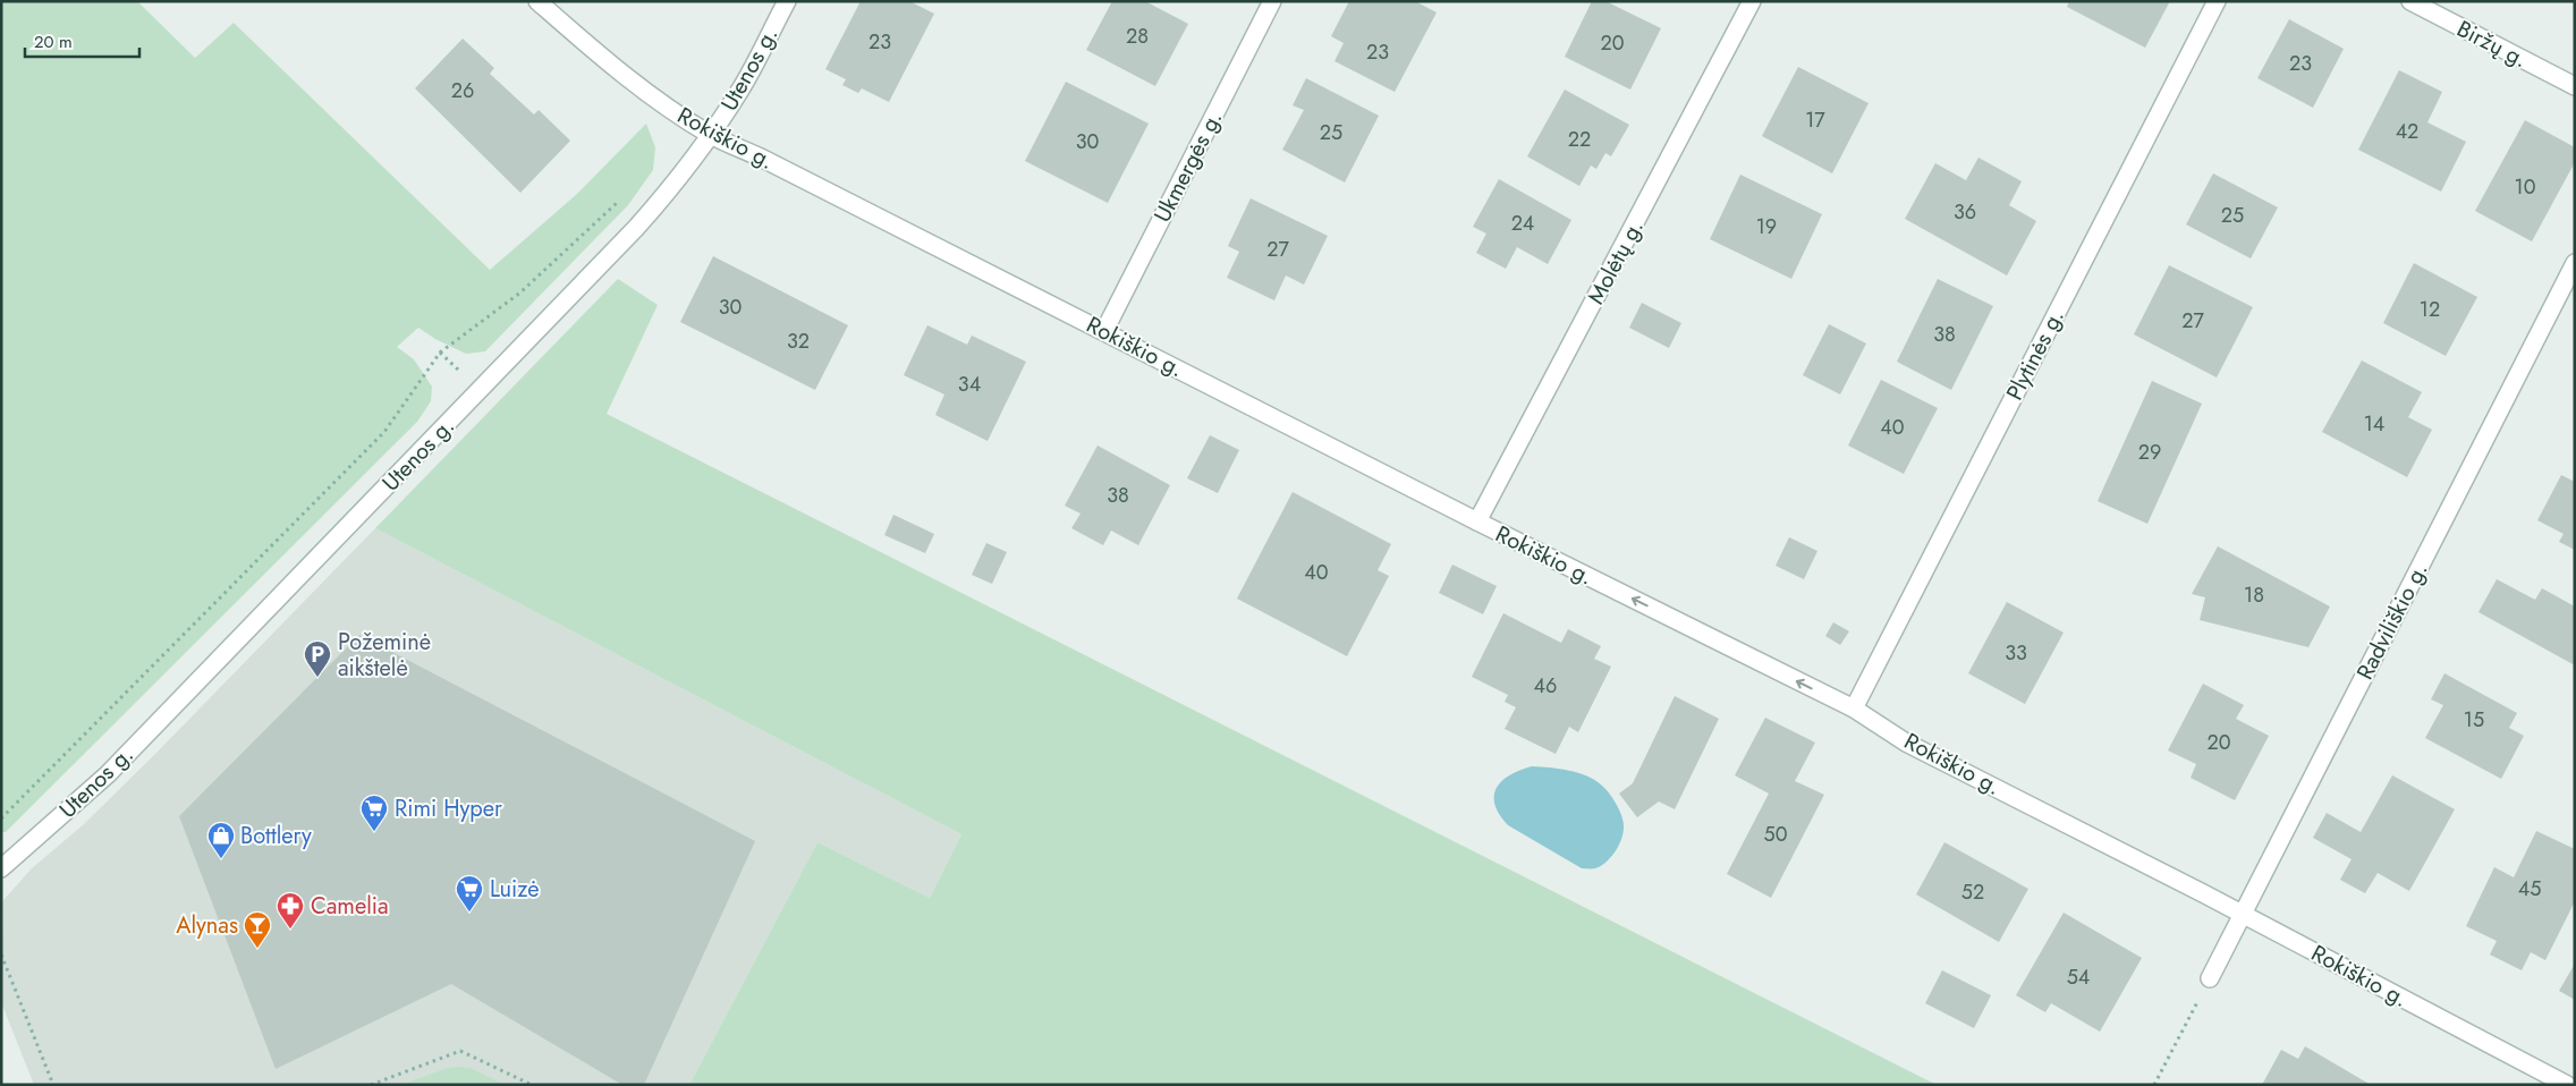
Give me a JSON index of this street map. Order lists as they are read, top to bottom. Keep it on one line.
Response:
{"streets":{"street":["Biržų g.","Utenos g.","Rokiškio g.","Ukmergės g.","Molėtų g.","Plytinės g.","Radviliškio g."]},"crossings":[["Utenos g.","Rokiškio g."],["Rokiškio g.","Ukmergės g."],["Rokiškio g.","Molėtų g."],["Rokiškio g.","Plytinės g."],["Rokiškio g.","Radviliškio g."]],"places":{"parking":["Požeminė aikštelė"],"supermarket":["Rimi Hyper","Luizė"],"shop":["Bottlery"],"pharmacy":["Camelia"],"bar":["Alynas"]},"house_numbers":["28","23","20","23","23","26","17","42","25","22","30","10","36","25","24","19","27","30","12","27","38","32","34","14","40","29","38","40","18","33","46","15","20","50","45","52","54"],"scale_bar":"20 m"}
